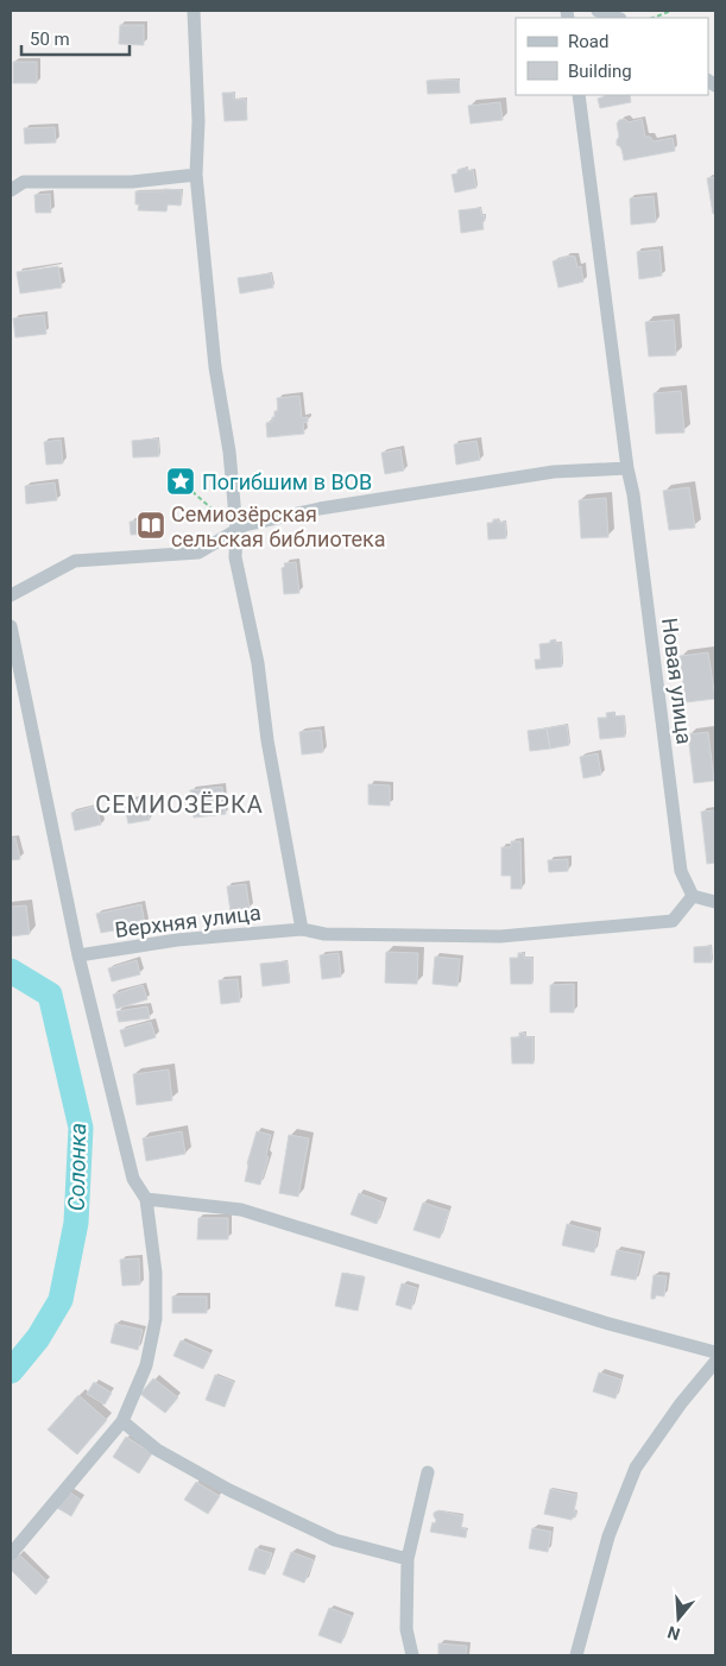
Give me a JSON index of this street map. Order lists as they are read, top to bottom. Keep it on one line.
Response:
{"streets":{"street":["Новая улица","Верхняя улица"]},"crossings":[["Новая улица","Верхняя улица"]],"districts":["СЕМИОЗЁРКА"],"water":["Солонка"],"places":{"place":["Погибшим в ВОВ"],"library":["Семиозёрская сельская библиотека"]},"legend":["Road","Building"],"scale_bar":"50 m","north":"bottom"}
